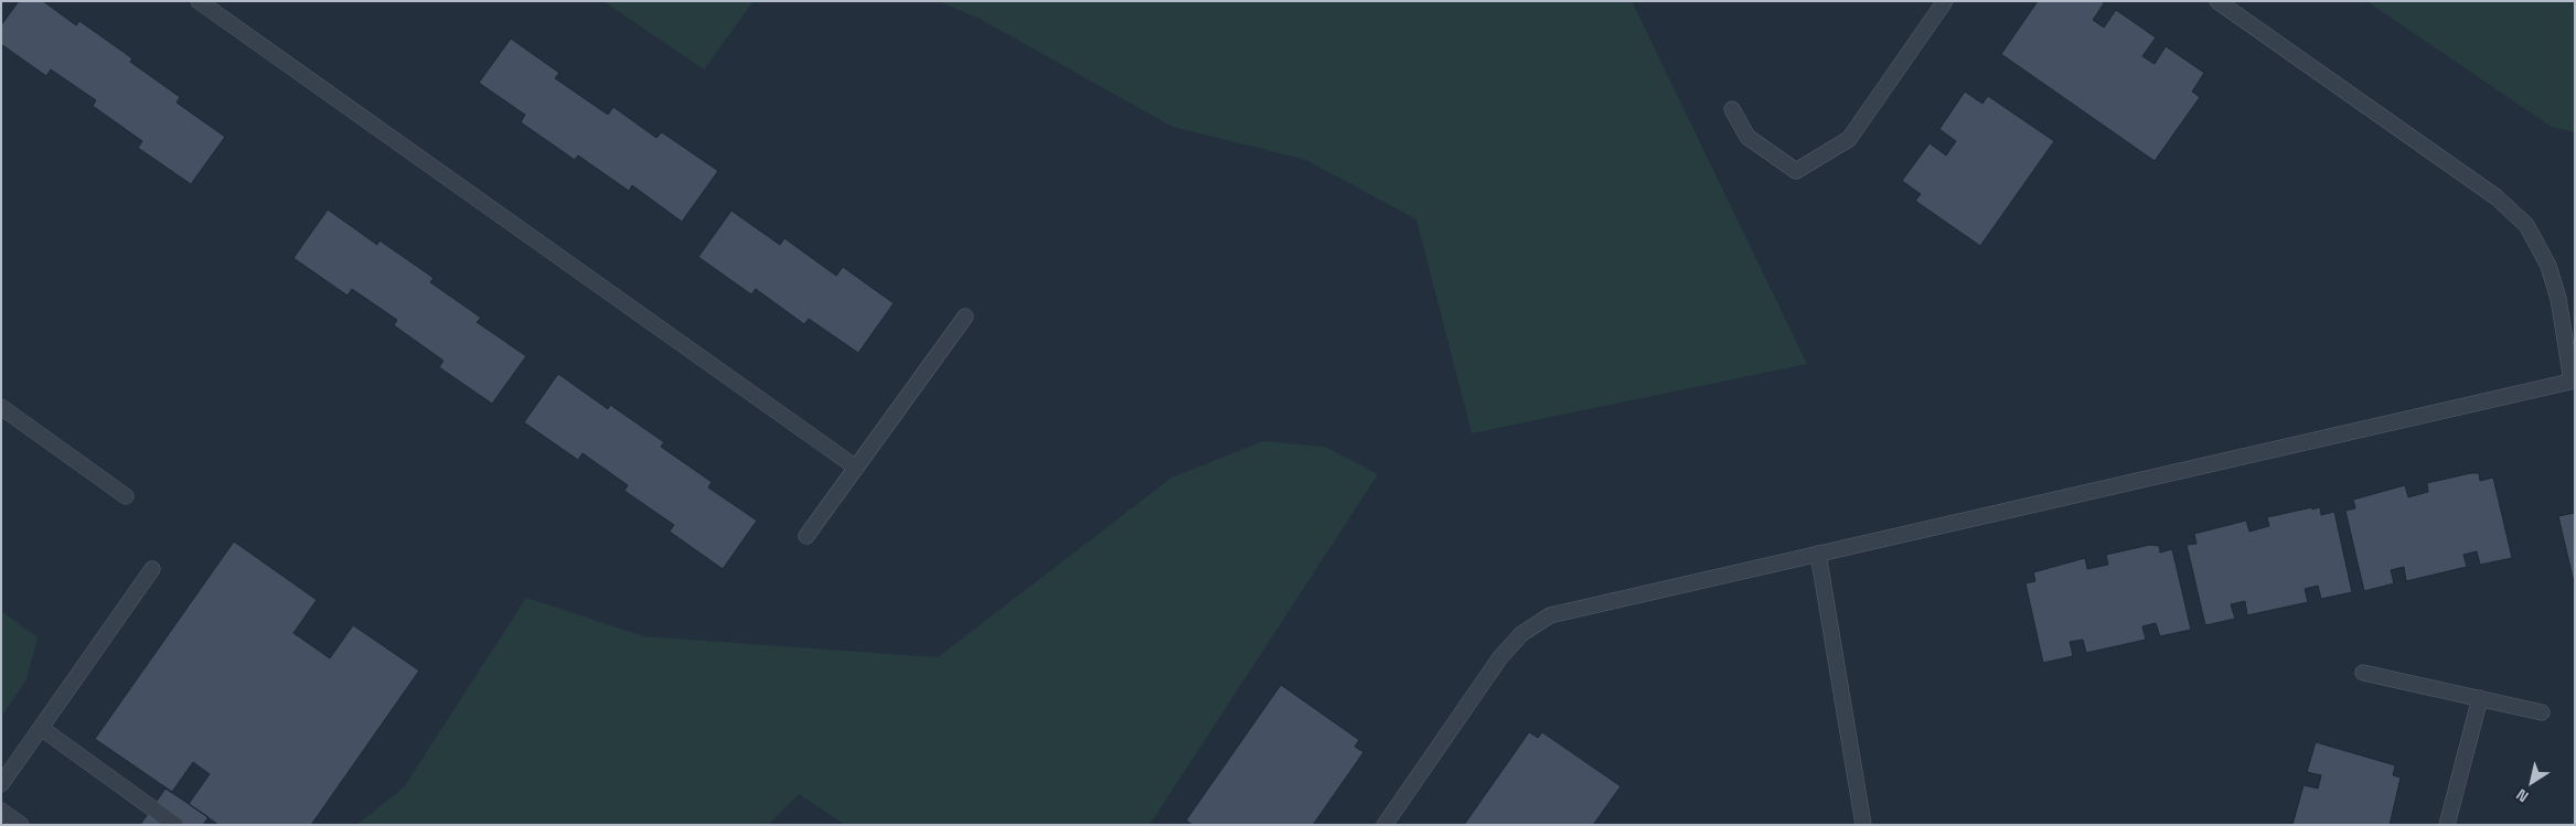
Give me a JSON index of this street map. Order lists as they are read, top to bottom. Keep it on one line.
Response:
{"north":"bottom left"}
